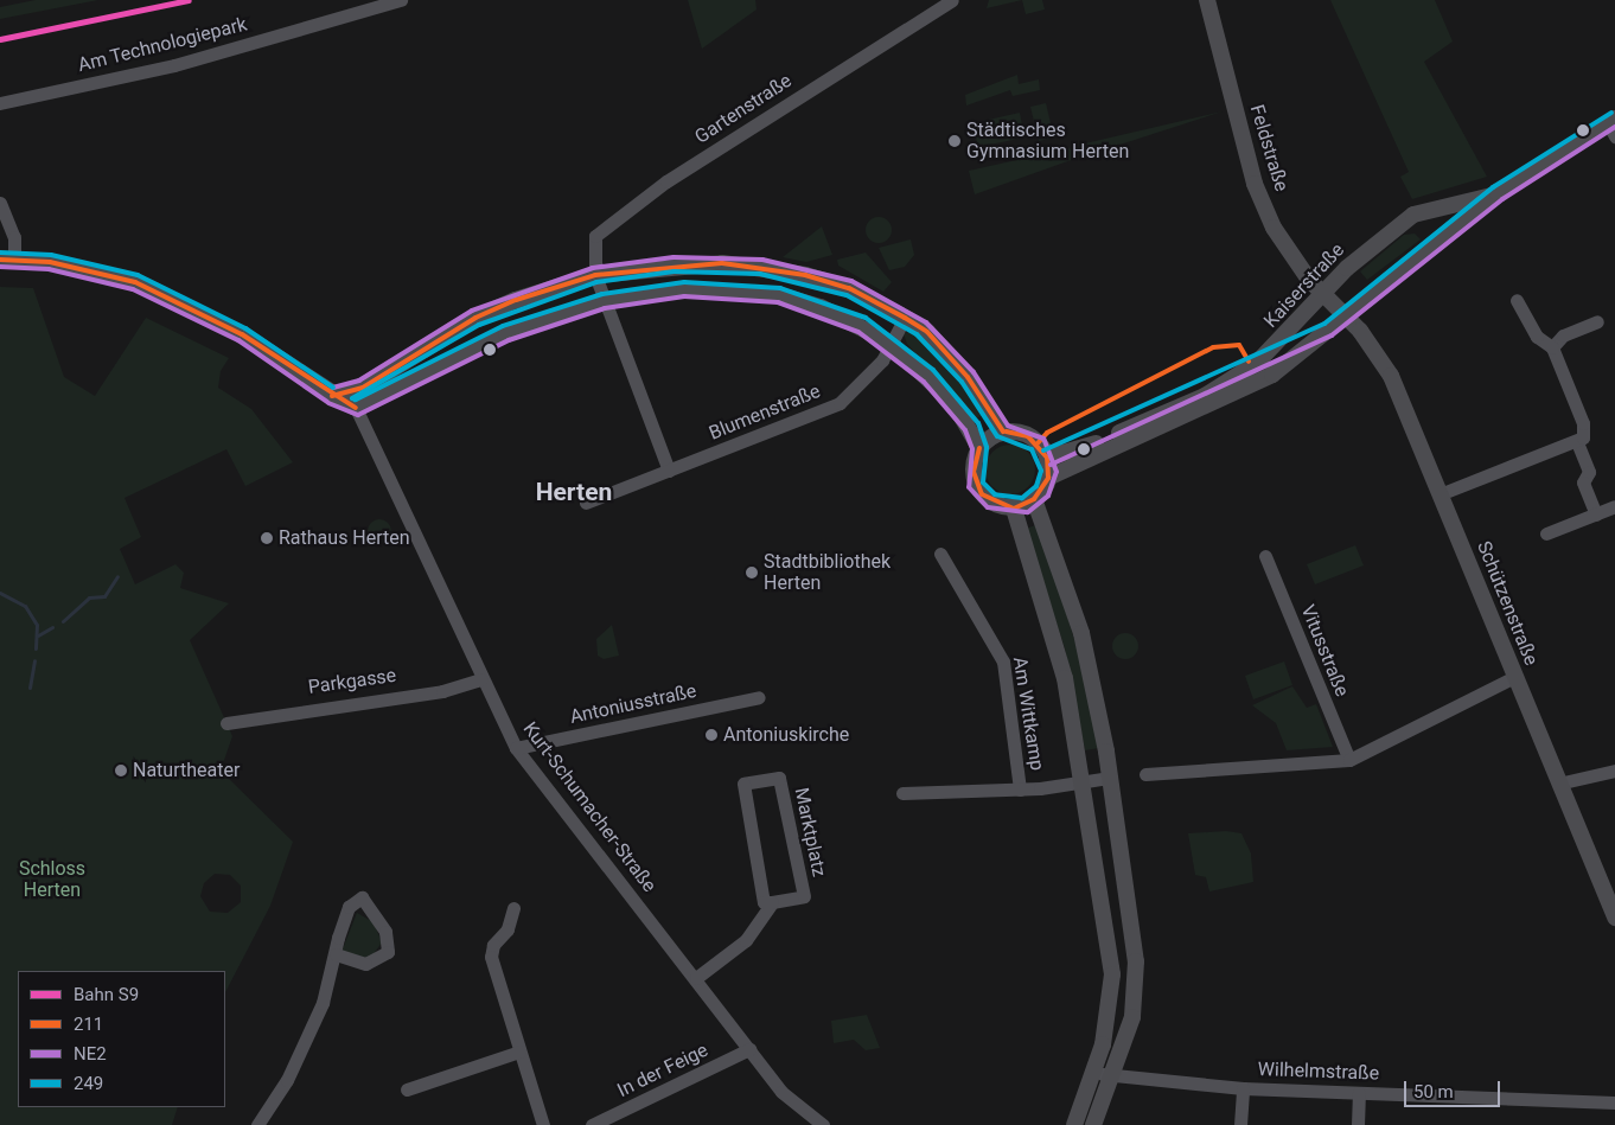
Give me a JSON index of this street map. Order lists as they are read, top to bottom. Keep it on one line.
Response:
{"streets":{"main road":["Feldstraße","Kaiserstraße","Schützenstraße"],"street":["Am Technologiepark","Gartenstraße","Blumenstraße","Vitusstraße","Parkgasse","Antoniusstraße","Am Wittkamp","Kurt-Schumacher-Straße","Marktplatz","In der Feige","Wilhelmstraße"]},"crossings":[["Feldstraße","Kaiserstraße"],["Feldstraße","Schützenstraße"],["Kaiserstraße","Schützenstraße"],["Parkgasse","Kurt-Schumacher-Straße"],["Antoniusstraße","Kurt-Schumacher-Straße"],["Kurt-Schumacher-Straße","In der Feige"]],"districts":["Herten"],"parks":["Schloss Herten"],"places":["Städtisches Gymnasium Herten","Rathaus Herten","Stadtbibliothek Herten","Antoniuskirche","Naturtheater"],"lines":["rail line S9","transit line 249","transit line NE2","transit line 211"],"legend":["Bahn S9","211","NE2","249"],"scale_bar":"50 m"}
